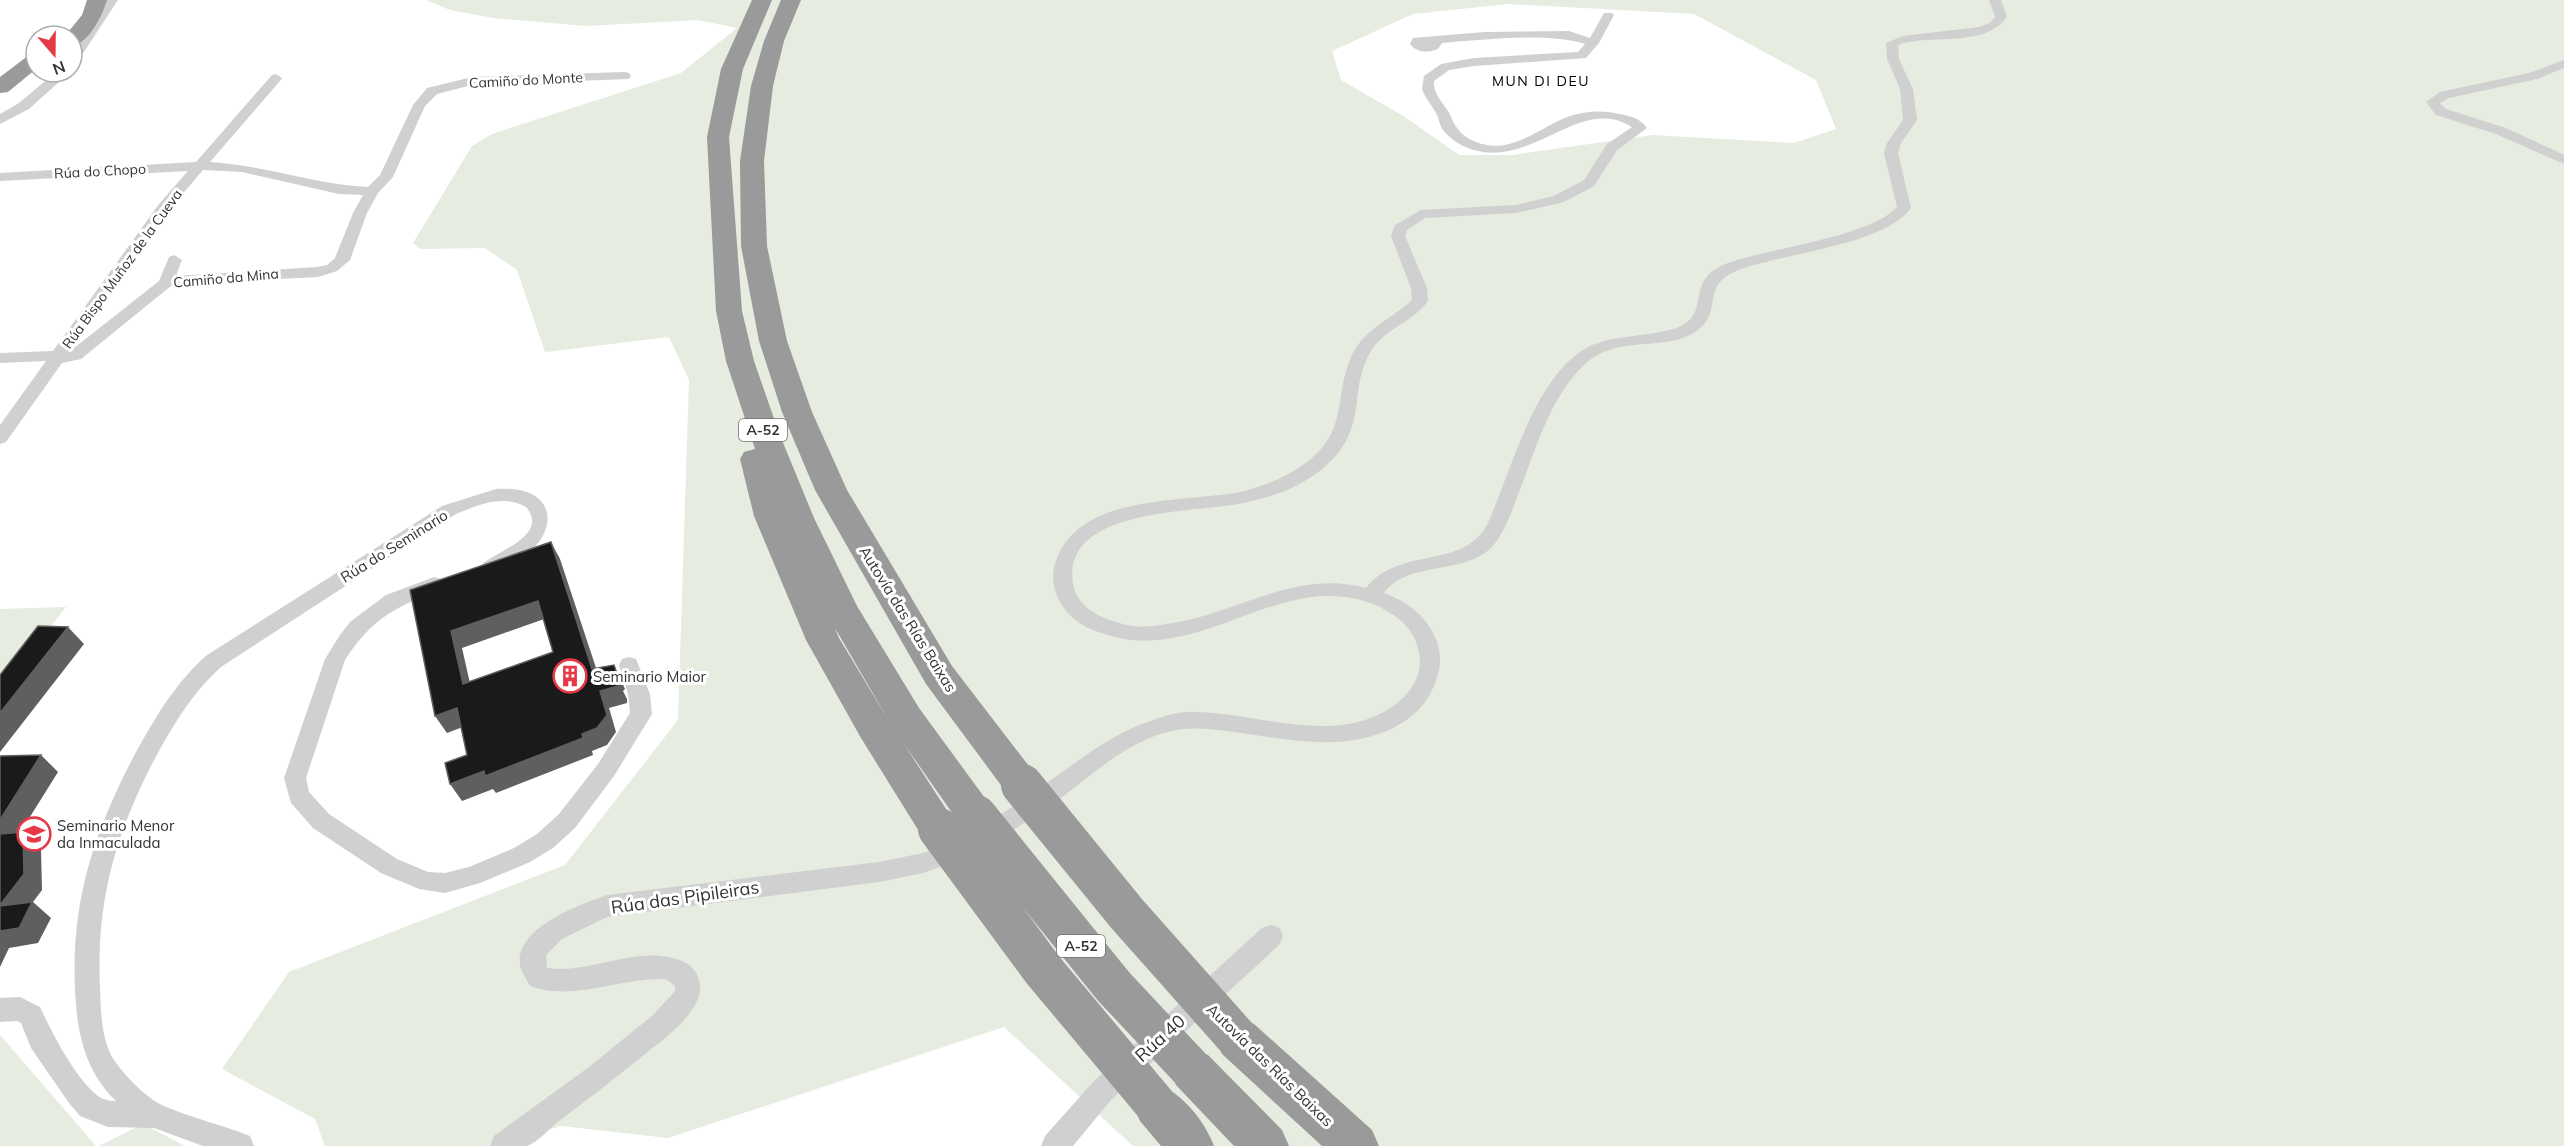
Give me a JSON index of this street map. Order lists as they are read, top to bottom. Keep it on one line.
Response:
{"streets":{"highway":["A-52","Autovía das Rías Baixas"],"street":["Camiño do Monte","Rúa do Chopo","Rúa Bispo Muñoz de la Cueva","Camiño da Mina","Rúa do Seminario","Rúa das Pipileiras","Rúa 40"]},"crossings":[["Camiño do Monte","Camiño da Mina"],["Rúa do Chopo","Rúa Bispo Muñoz de la Cueva"],["Rúa Bispo Muñoz de la Cueva","Camiño da Mina"],["A-52","Rúa das Pipileiras"]],"districts":["MUN DI DEU"],"places":{"building":["Seminario Maior"],"school or university":["Seminario Menor da Inmaculada"]},"north":"bottom"}
